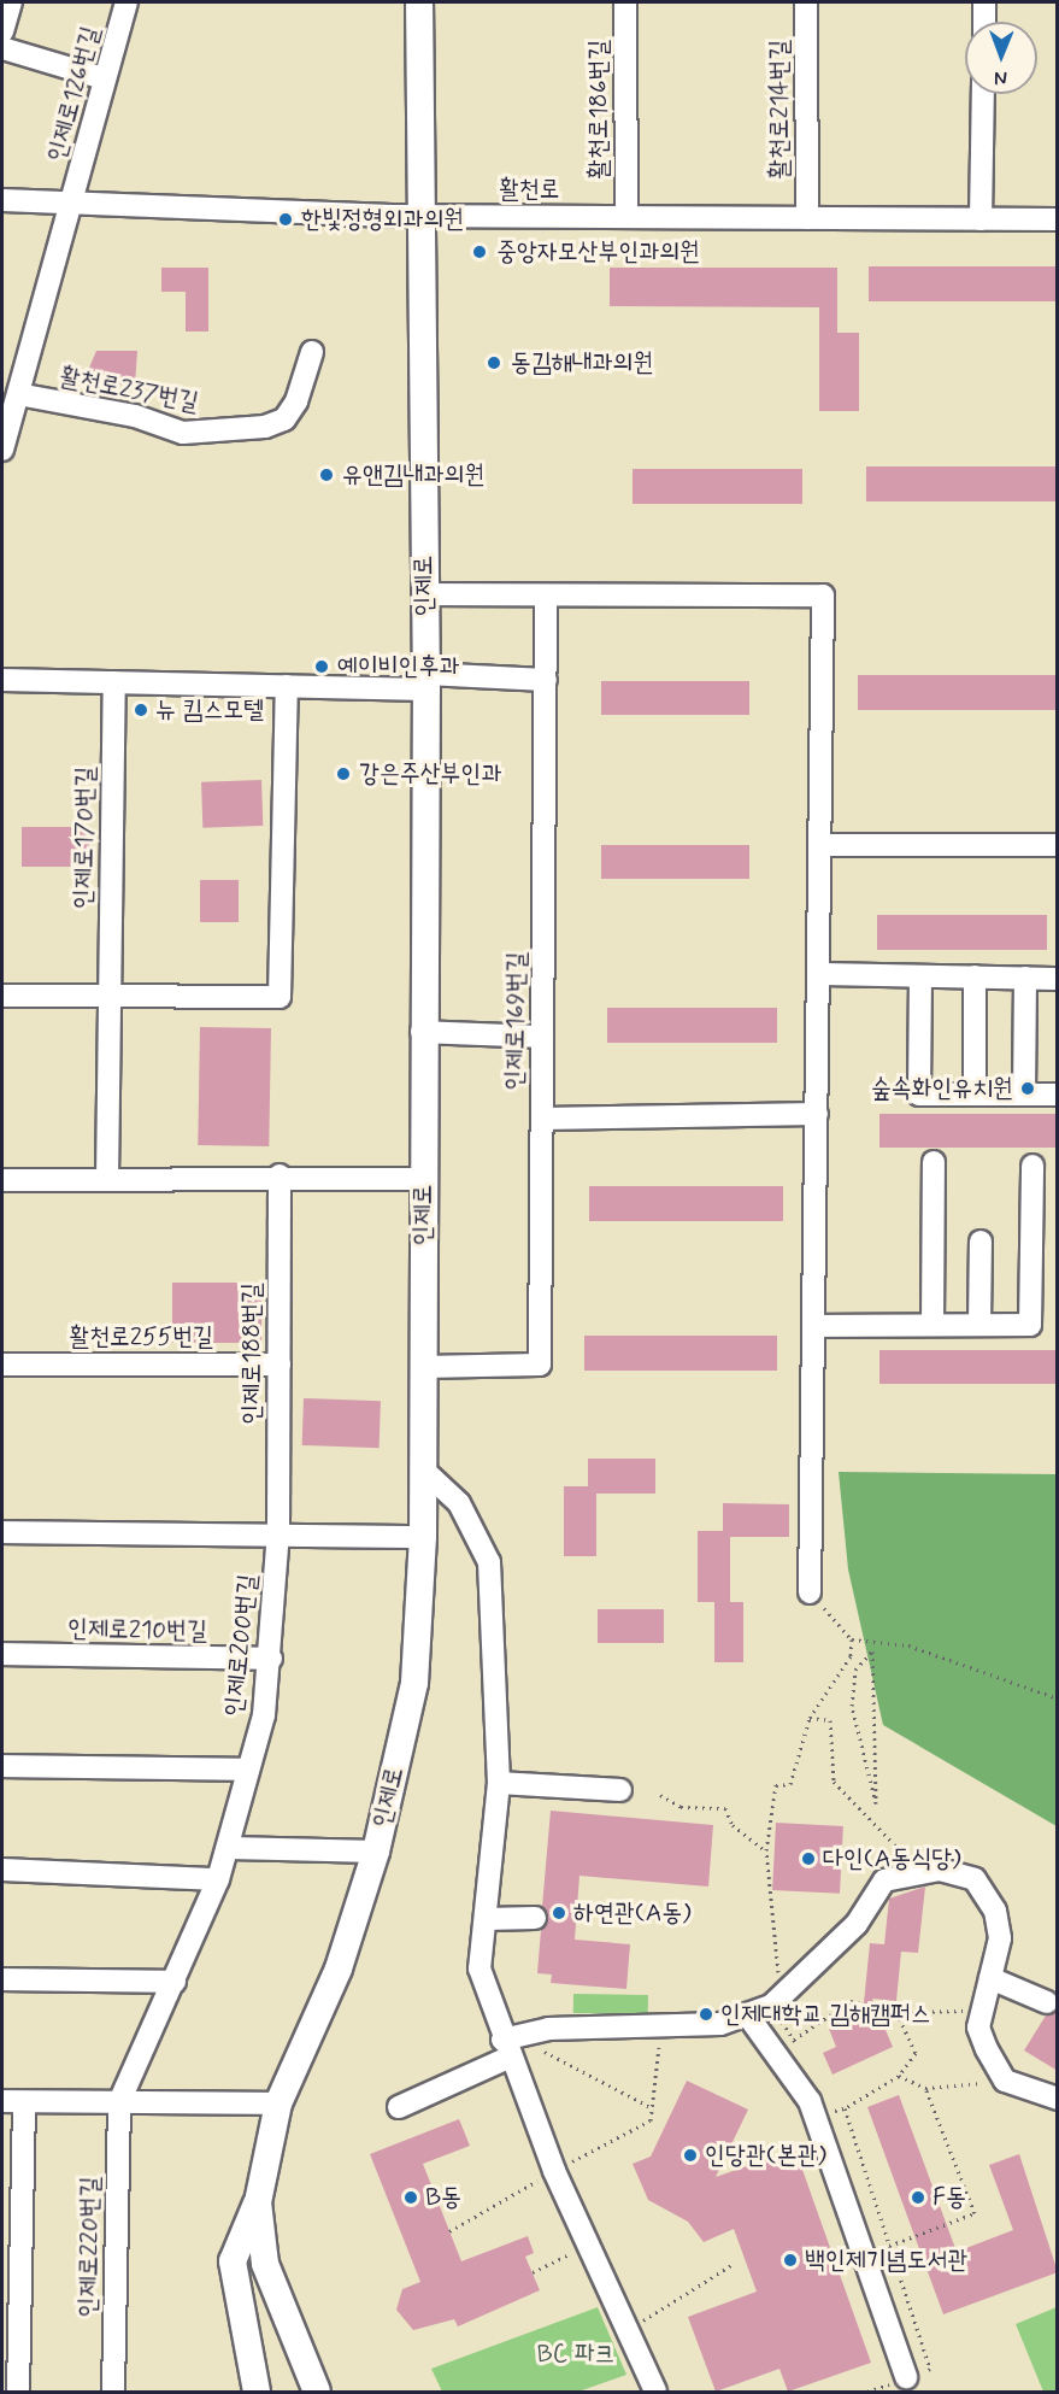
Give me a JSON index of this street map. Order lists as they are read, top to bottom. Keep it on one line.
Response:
{"streets":{"main road":["인제로"],"street":["인제로126번길","활천로186번길","활천로214번길","활천로","활천로237번길","인제로170번길","인제로169번길","활천로255번길","인제로188번길","인제로210번길","인제로200번길","인제로220번길"]},"crossings":[["인제로126번길","활천로"],["인제로126번길","활천로237번길"],["활천로186번길","활천로"],["활천로214번길","활천로"],["활천로","활천로237번길"],["활천로","인제로"],["인제로","인제로169번길"],["활천로255번길","인제로188번길"],["인제로188번길","인제로200번길"],["인제로210번길","인제로200번길"]],"parks":["BC 파크"],"places":["한빛정형외과의원","중앙자모산부인과의원","동김해내과의원","유앤김내과의원","예이비인후과","뉴 킴스모텔","강은주산부인과","숲속화인유치원","다인(A동식당)","하연관(A동)","인제대학교 김해캠퍼스","인당관(본관)","B동","F동","백인제기념도서관"],"north":"bottom"}
